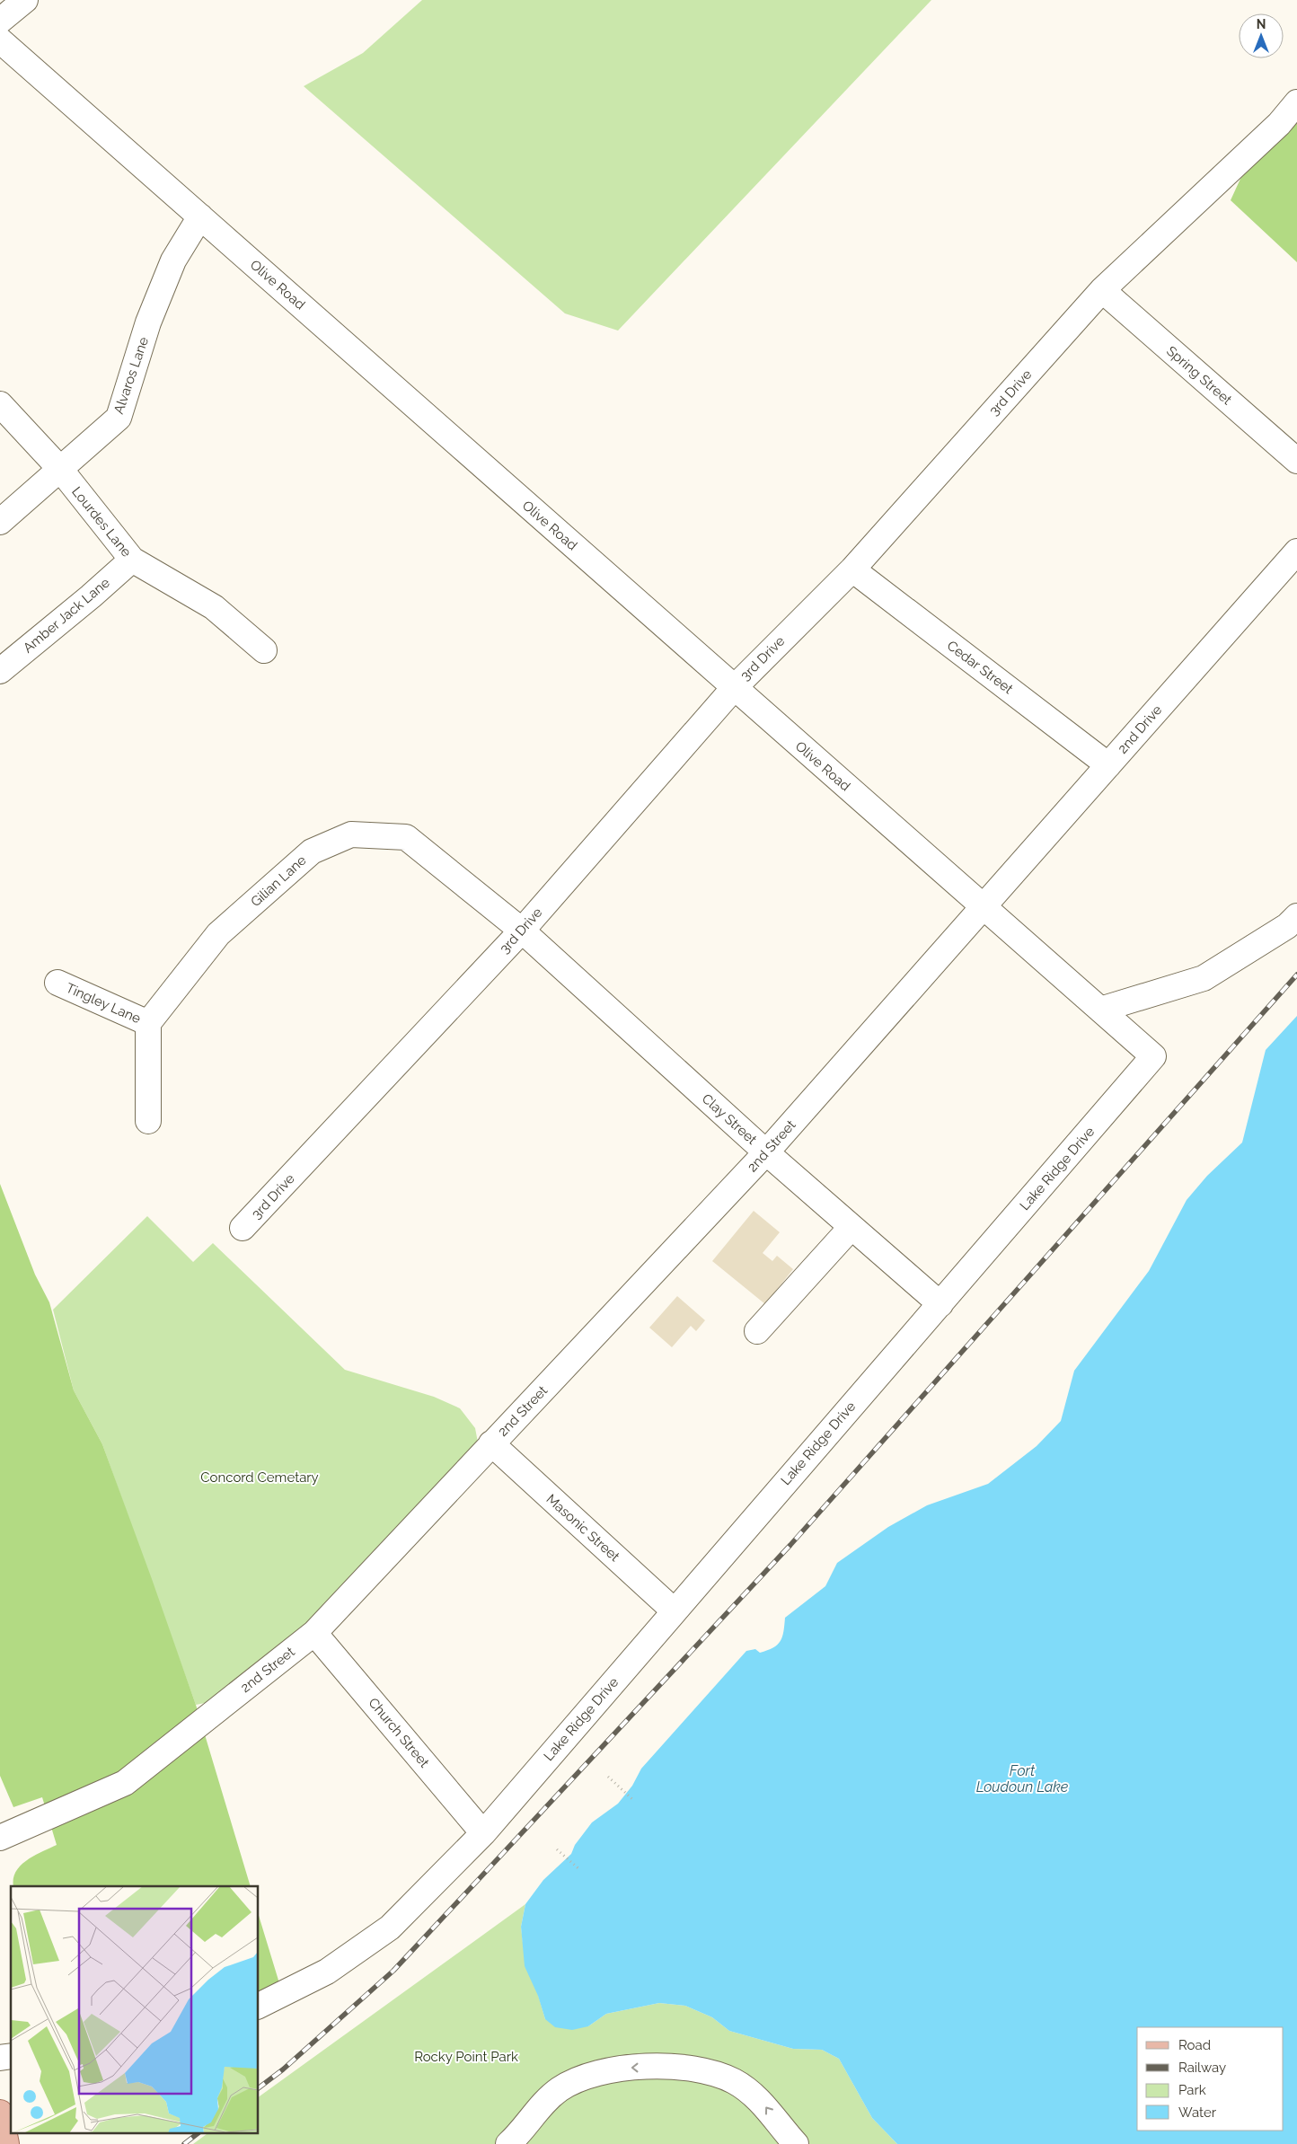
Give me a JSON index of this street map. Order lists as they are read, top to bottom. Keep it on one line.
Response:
{"streets":{"street":["Olive Road","Alvaros Lane","Spring Street","3rd Drive","Lourdes Lane","Amber Jack Lane","Cedar Street","2nd Drive","Gilian Lane","Tingley Lane","Clay Street","2nd Street","Lake Ridge Drive","Masonic Street","Church Street"]},"crossings":[["Olive Road","Alvaros Lane"],["Olive Road","3rd Drive"],["Olive Road","2nd Drive"],["Olive Road","2nd Street"],["Olive Road","Lake Ridge Drive"],["Alvaros Lane","Lourdes Lane"],["Spring Street","3rd Drive"],["3rd Drive","Cedar Street"],["3rd Drive","Gilian Lane"],["3rd Drive","Clay Street"],["Lourdes Lane","Amber Jack Lane"],["Cedar Street","2nd Drive"],["2nd Drive","2nd Street"],["Gilian Lane","Tingley Lane"],["Gilian Lane","Clay Street"],["Clay Street","2nd Street"],["Clay Street","Lake Ridge Drive"],["2nd Street","Masonic Street"],["2nd Street","Church Street"],["Lake Ridge Drive","Masonic Street"],["Lake Ridge Drive","Church Street"]],"water":["Fort Loudoun Lake"],"parks":["Concord Cemetary","Rocky Point Park"],"legend":["Road","Railway","Park","Water"],"north":"top"}
